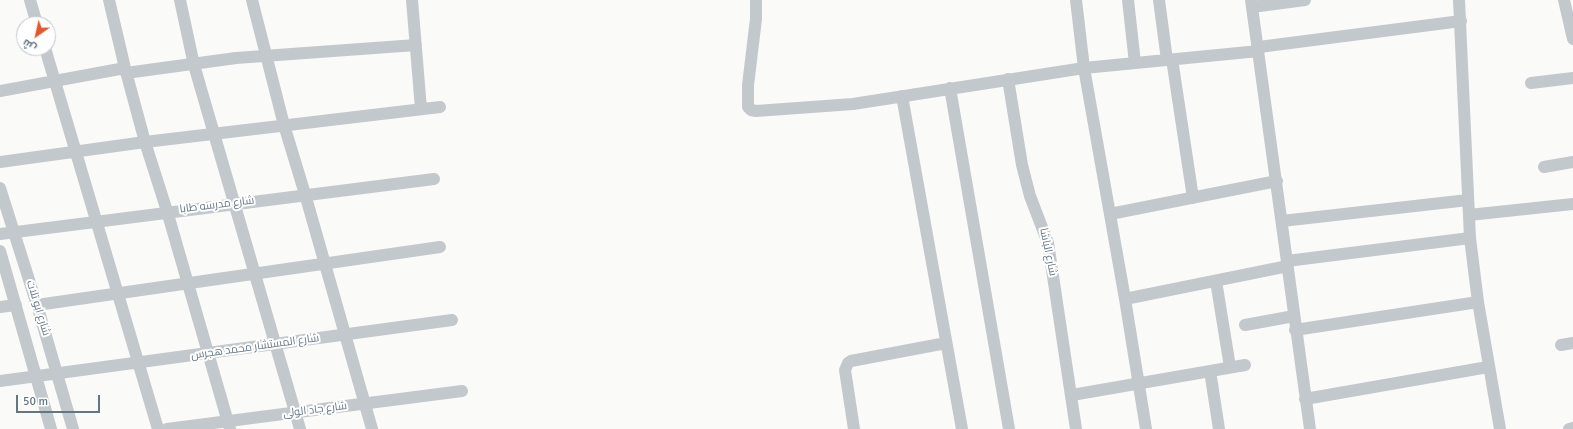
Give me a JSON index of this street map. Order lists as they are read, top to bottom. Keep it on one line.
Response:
{"streets":{"street":["شارع مدرسه طابا","شارع الباشا","شارع ابو تلات","شارع المستشار محمد هجرس","شارع جاد الولى"]},"crossings":[["شارع مدرسه طابا","شارع ابو تلات"],["شارع ابو تلات","شارع المستشار محمد هجرس"]],"scale_bar":"50 m","north":"bottom left"}
